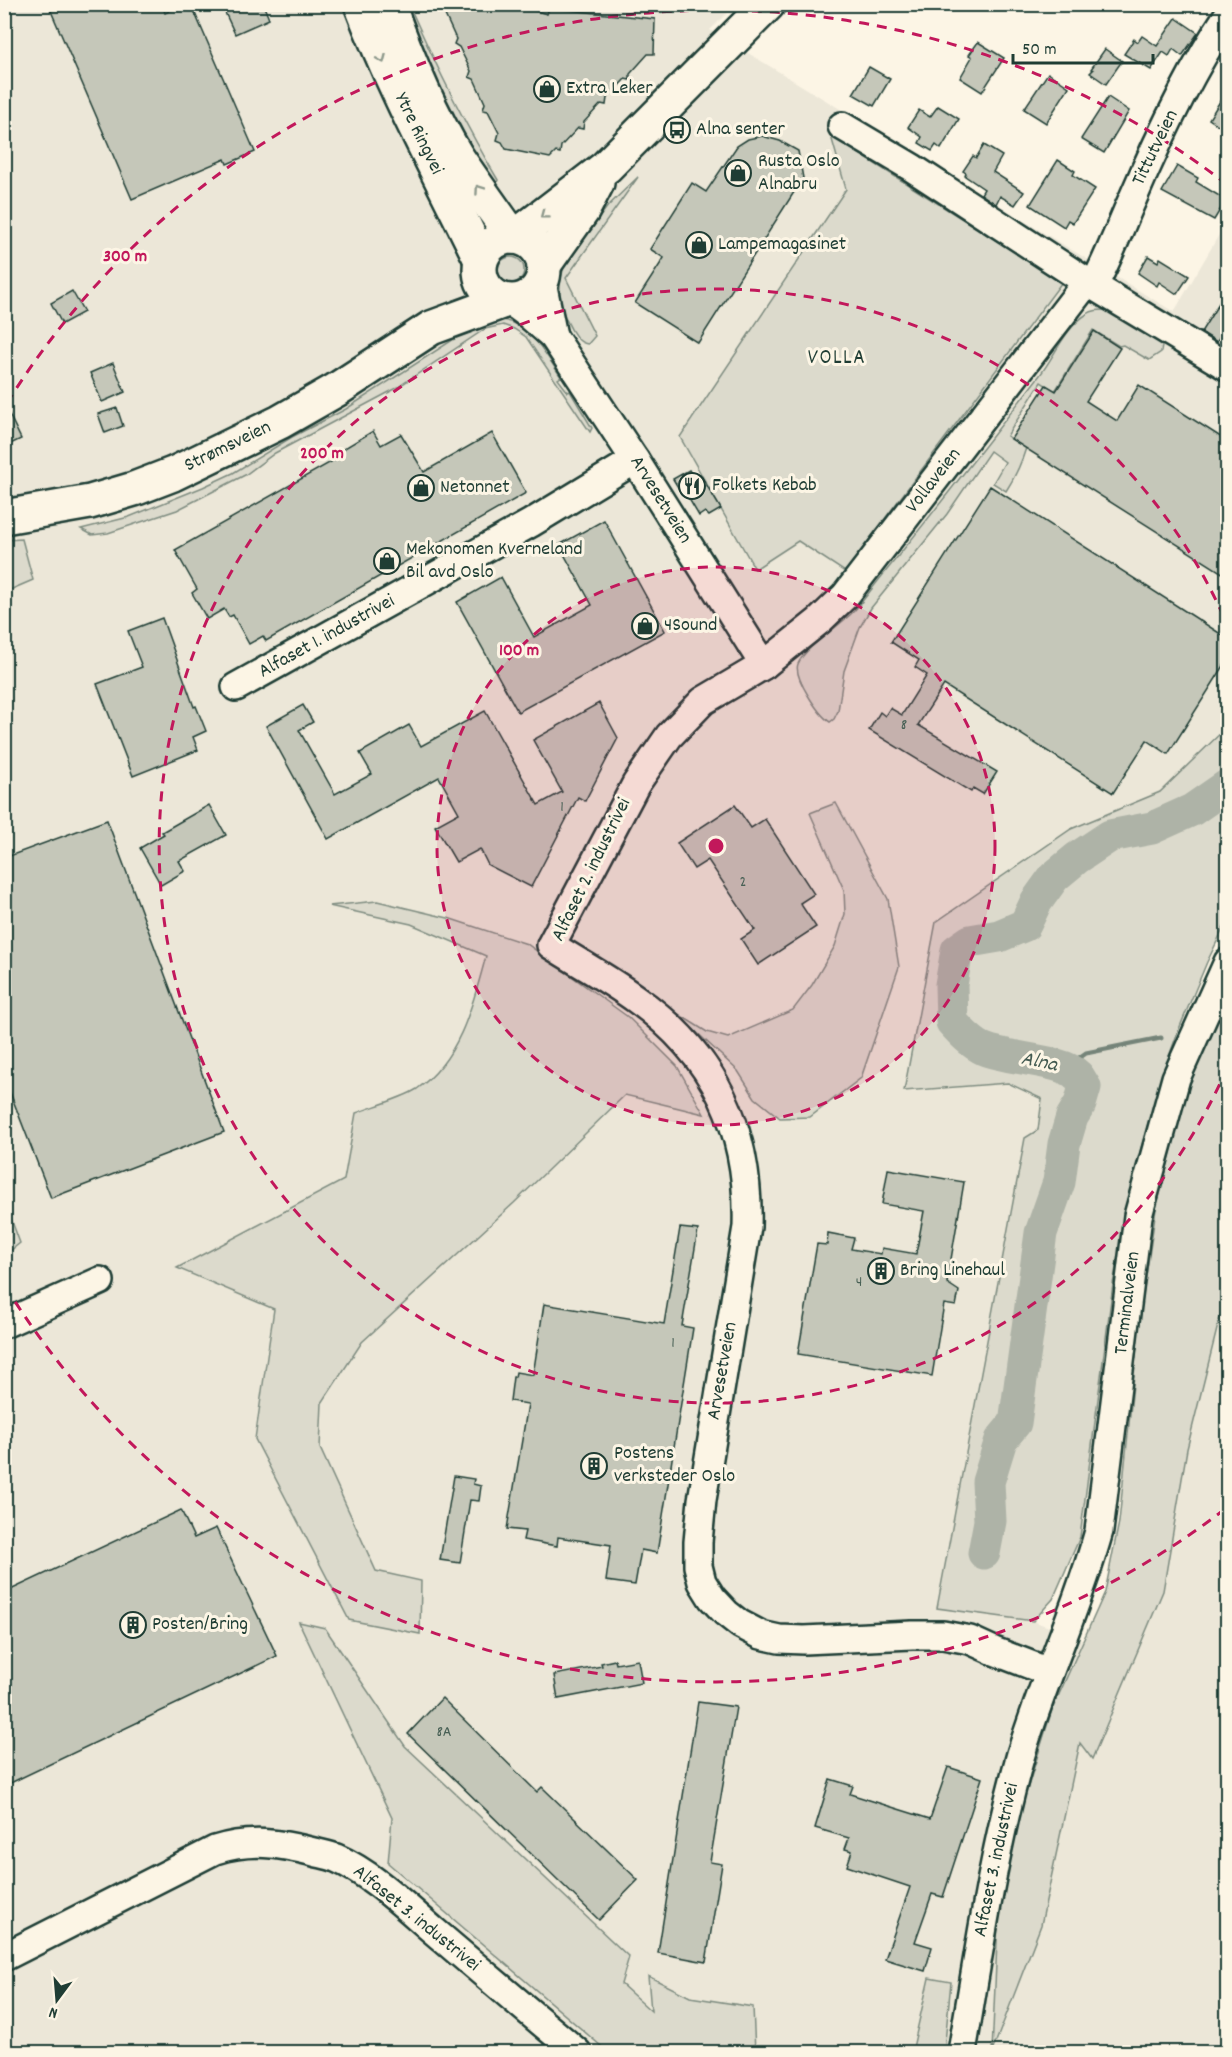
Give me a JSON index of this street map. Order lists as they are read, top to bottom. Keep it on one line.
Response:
{"streets":{"main road":["Ytre Ringvei","Strømsveien"],"street":["Tittutveien","Vollaveien","Arvesetveien","Alfaset 1. industrivei","Alfaset 2. industrivei","Terminalveien","Alfaset 3. industrivei"]},"crossings":[["Ytre Ringvei","Strømsveien"],["Ytre Ringvei","Arvesetveien"],["Tittutveien","Vollaveien"],["Strømsveien","Arvesetveien"],["Vollaveien","Arvesetveien"],["Vollaveien","Alfaset 2. industrivei"],["Arvesetveien","Alfaset 1. industrivei"],["Arvesetveien","Alfaset 2. industrivei"],["Arvesetveien","Terminalveien"],["Arvesetveien","Alfaset 3. industrivei"],["Terminalveien","Alfaset 3. industrivei"]],"districts":["VOLLA"],"water":["Alna"],"places":{"shop":["Extra Leker","Rusta Oslo Alnabru","Lampemagasinet","Netonnet","Mekonomen Kverneland Bil avd Oslo","4Sound"],"bus stop":["Alna senter"],"restaurant":["Folkets Kebab"],"building":["Bring Linehaul","Postens verksteder Oslo","Posten/Bring"]},"house_numbers":["8","1","2","4","1","8A"],"scale_bar":"50 m","north":"bottom","rings":["300 m","200 m","100 m"]}
